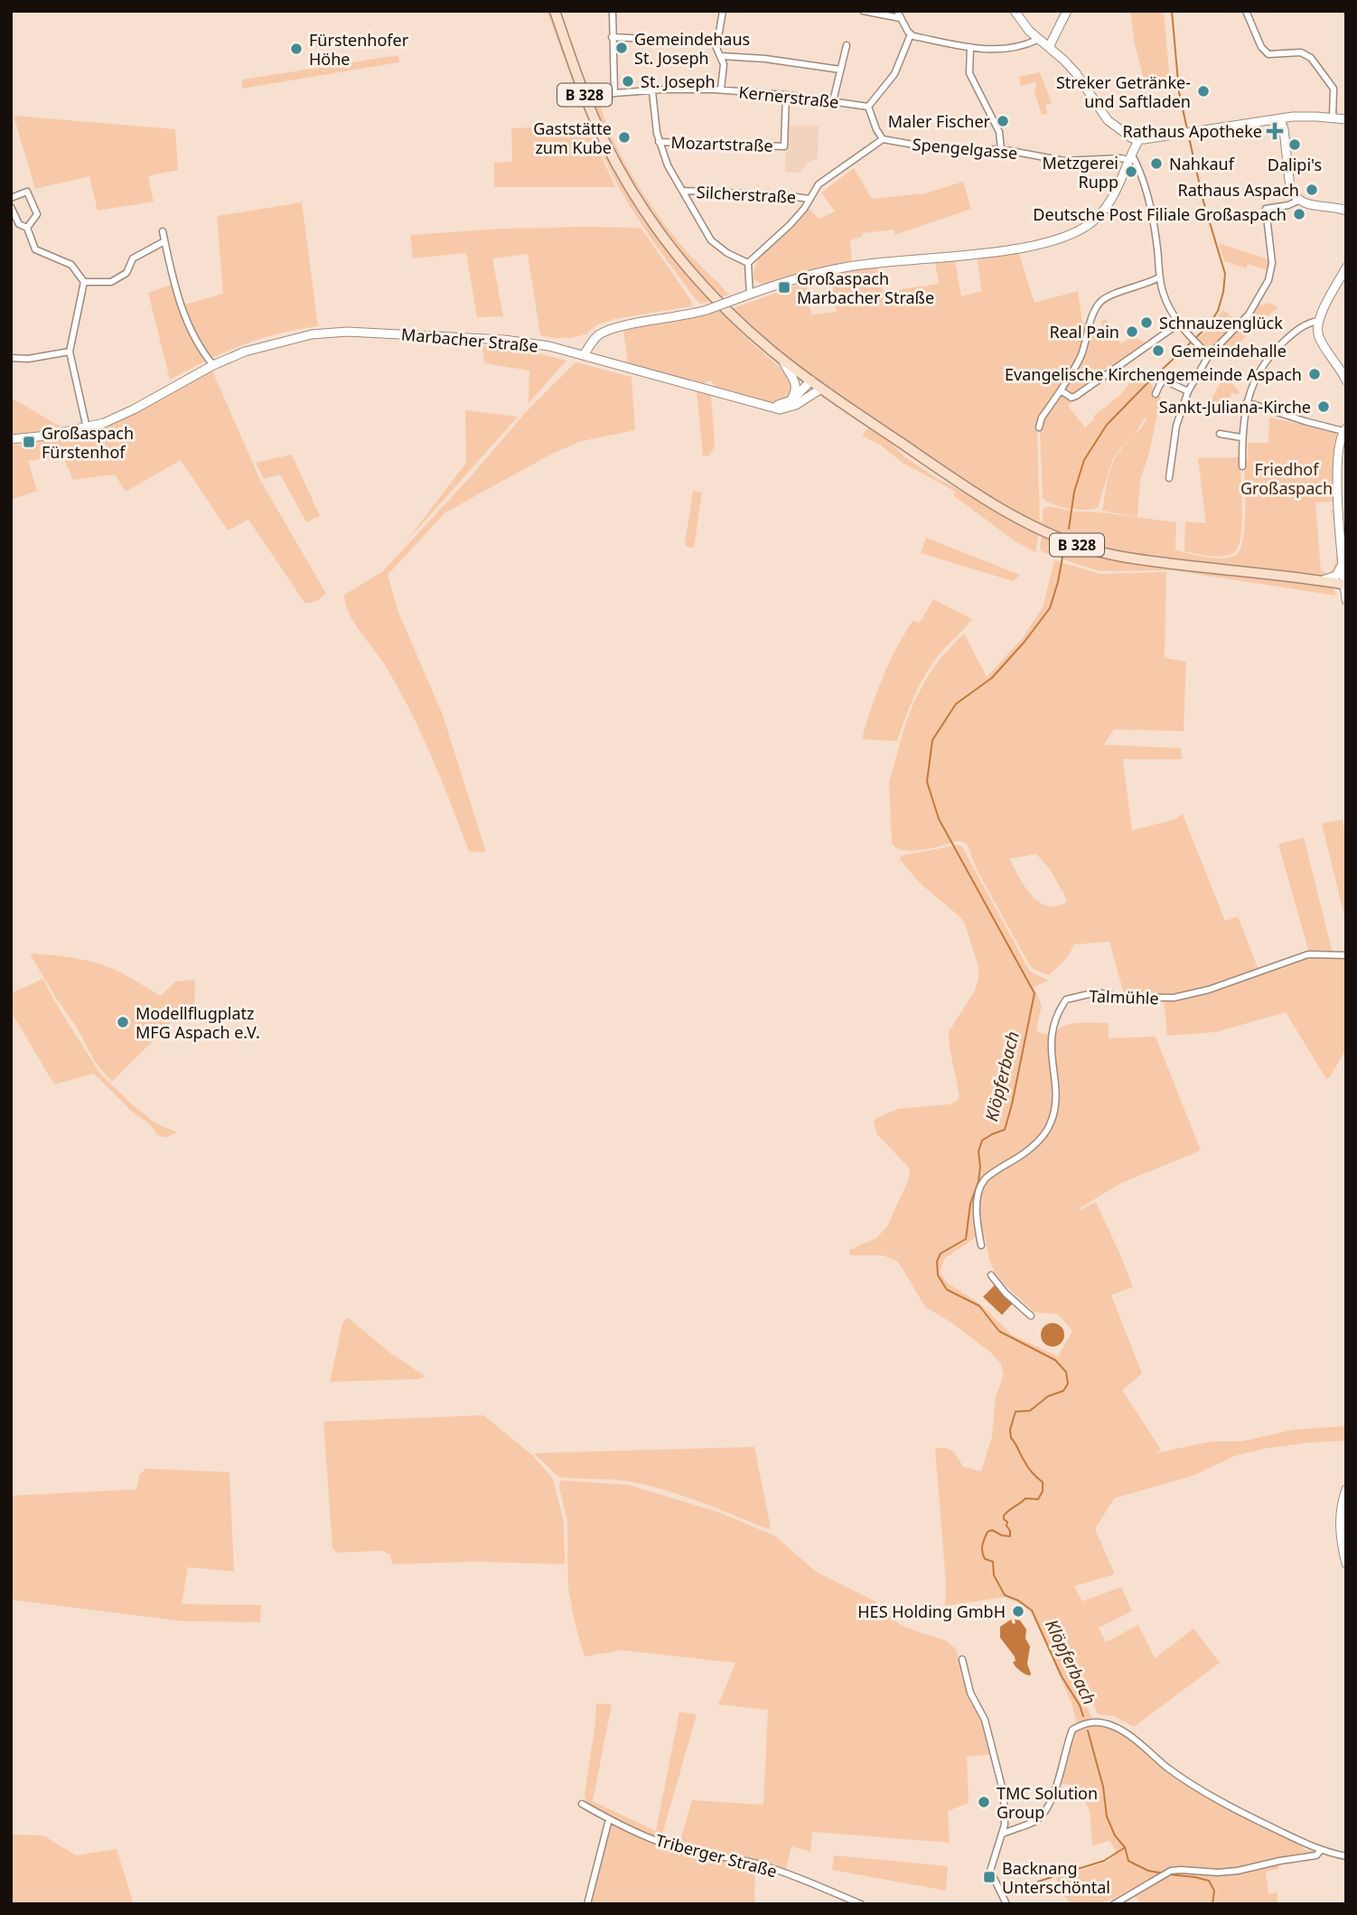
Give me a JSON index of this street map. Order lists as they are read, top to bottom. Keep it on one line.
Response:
{"streets":{"main road":["B 328"],"street":["Kernerstraße","Mozartstraße","Spengelgasse","Silcherstraße","Marbacher Straße","Talmühle","Triberger Straße"]},"crossings":[["Kernerstraße","Mozartstraße"]],"water":["Klöpferbach"],"parks":["Friedhof Großaspach"],"places":{"other":["Gemeindehaus St. Joseph","Fürstenhofer Höhe","St. Joseph","Streker Getränke- und Saftladen","Maler Fischer","Gaststätte zum Kube","Dalipi's","Nahkauf","Metzgerei Rupp","Rathaus Aspach","Deutsche Post Filiale Großaspach","Schnauzenglück","Real Pain","Gemeindehalle","Evangelische Kirchengemeinde Aspach","Sankt-Juliana-Kirche","Modellflugplatz MFG Aspach e.V.","HES Holding GmbH","TMC Solution Group"],"health":["Rathaus Apotheke"],"transit":["Großaspach Marbacher Straße","Großaspach Fürstenhof","Backnang Unterschöntal"]}}
